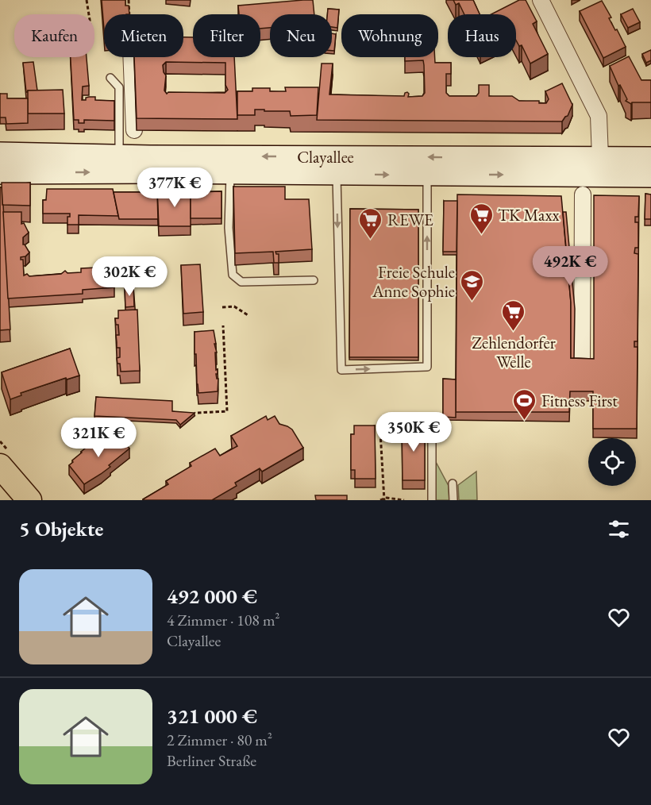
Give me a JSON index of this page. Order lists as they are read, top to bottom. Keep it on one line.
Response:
{"streets":{"main road":["Clayallee"]},"places":{"supermarket":["TK Maxx","REWE","Zehlendorfer Welle"],"school or university":["Freie Schule Anne Sophie"],"sports":["Fitness First"]},"page":{"chip":["Kaufen","Mieten","Filter","Neu","Wohnung","Haus"],"price":["377K €","492K €","302K €","350K €","321K €"],"heading":"5 Objekte","list":[{"name":"492 000 €","note":"4 Zimmer · 108 m² · Clayallee"},{"name":"321 000 €","note":"2 Zimmer · 80 m² · Berliner Straße"}]}}
